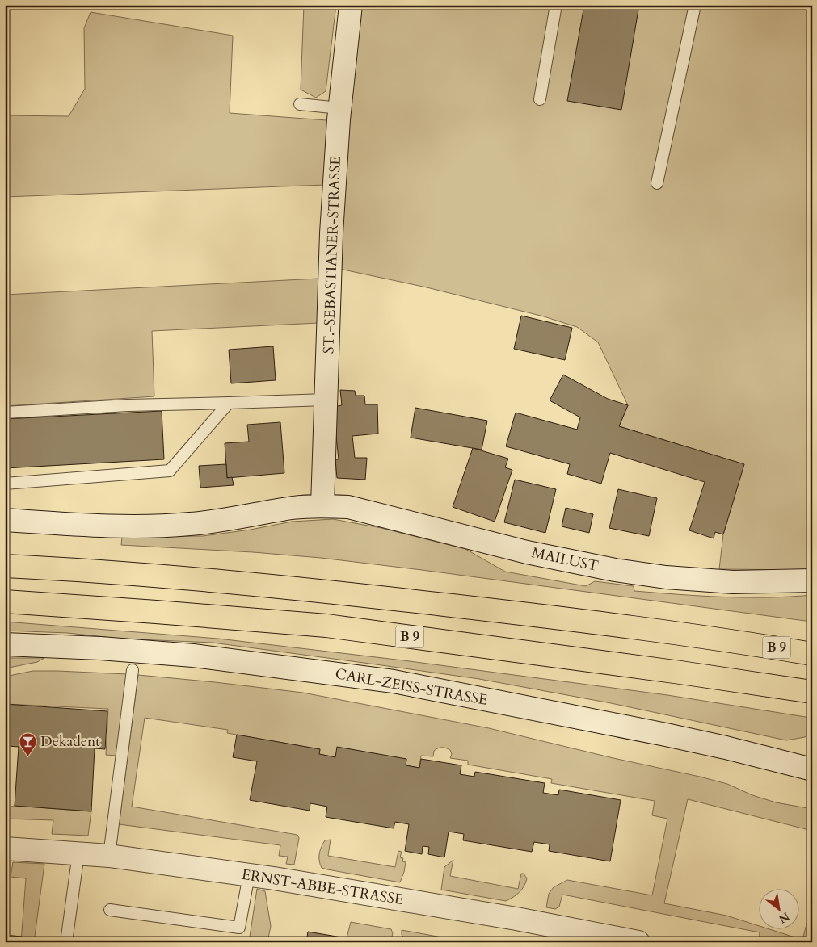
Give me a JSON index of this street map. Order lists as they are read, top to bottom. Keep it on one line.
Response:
{"streets":{"highway":["B 9"],"street":["ST.-SEBASTIANER-STRASSE","MAILUST","CARL-ZEISS-STRASSE","ERNST-ABBE-STRASSE"]},"crossings":[["ST.-SEBASTIANER-STRASSE","MAILUST"]],"places":{"bar":["Dekadent"]},"north":"bottom right"}
